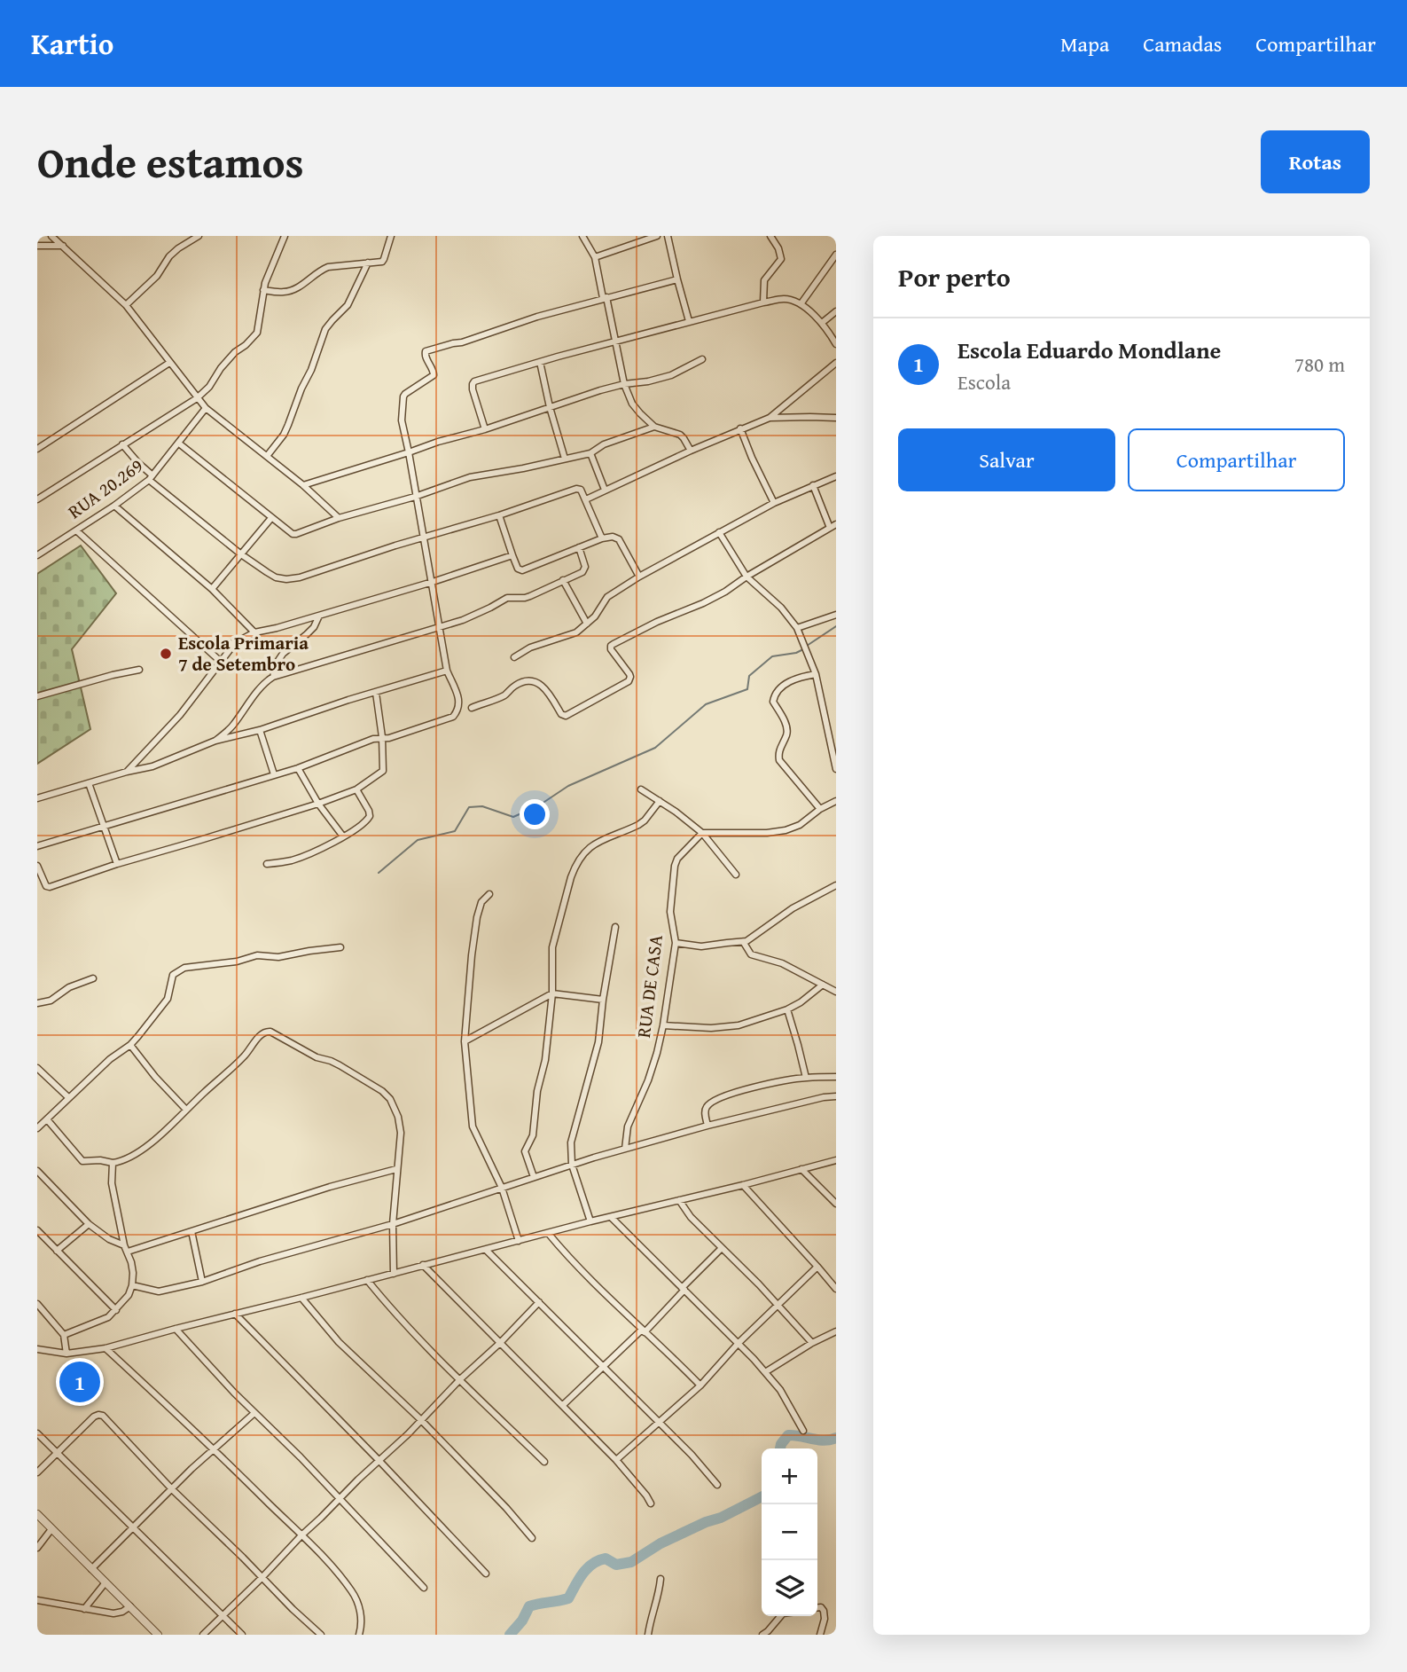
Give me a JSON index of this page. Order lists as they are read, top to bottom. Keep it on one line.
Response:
{"streets":{"street":["RUA 20.269","RUA DE CASA"]},"places":["Escola Primaria 7 de Setembro"],"page":{"header":"Kartio","nav":["Mapa","Camadas","Compartilhar"],"title":"Onde estamos","buttons":["Rotas",["Salvar","Compartilhar"]],"heading":"Por perto","list":[{"mark":"1","name":"Escola Eduardo Mondlane","note":"Escola","value":"780 m"}],"pins":"1","map_buttons":["+","−"]}}
